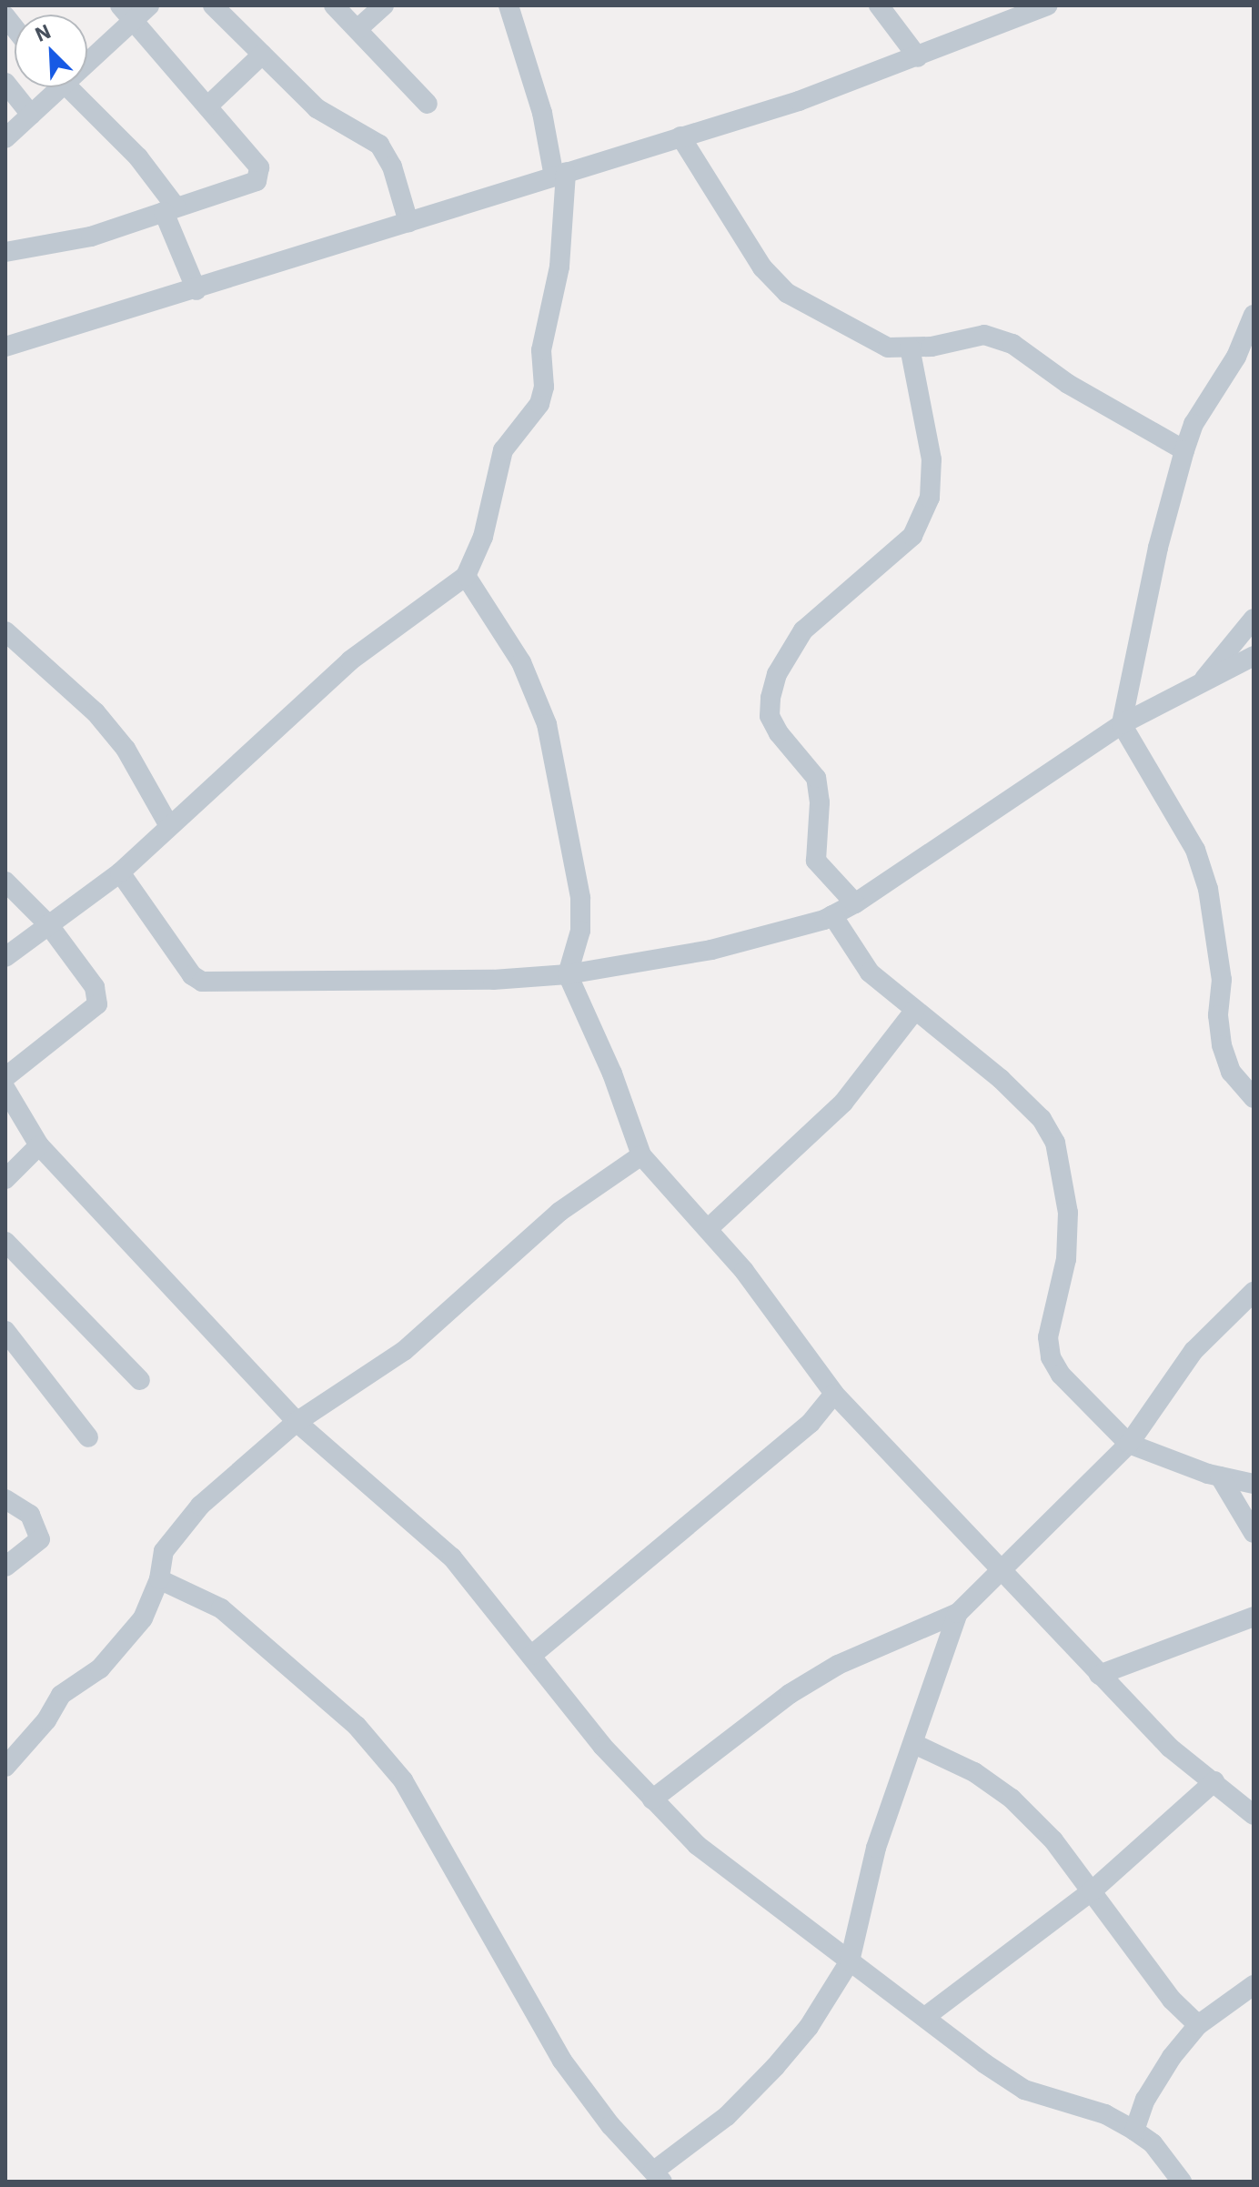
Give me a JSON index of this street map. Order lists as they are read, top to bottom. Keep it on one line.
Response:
{"north":"top left"}
